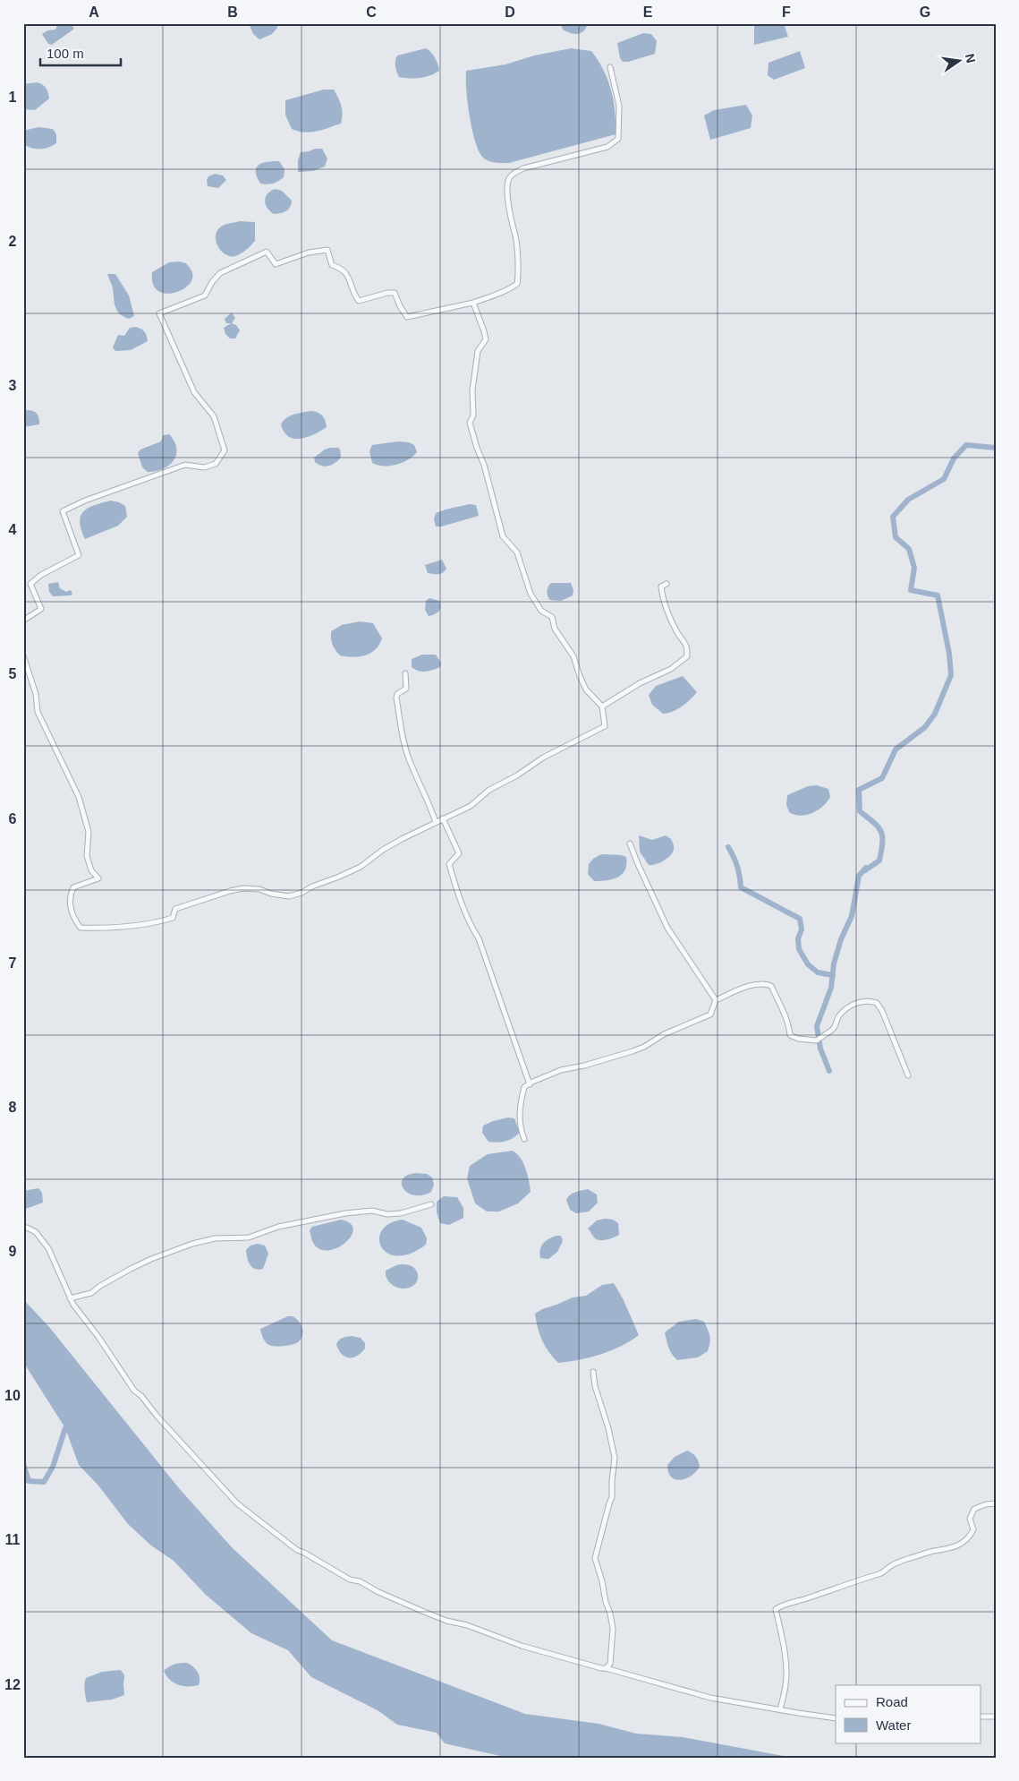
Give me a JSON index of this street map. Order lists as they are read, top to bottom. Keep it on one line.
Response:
{"legend":["Road","Water"],"scale_bar":"100 m","north":"right","grid":{"columns":["A","B","C","D","E","F","G"],"rows":["1","2","3","4","5","6","7","8","9","10","11","12"]}}
